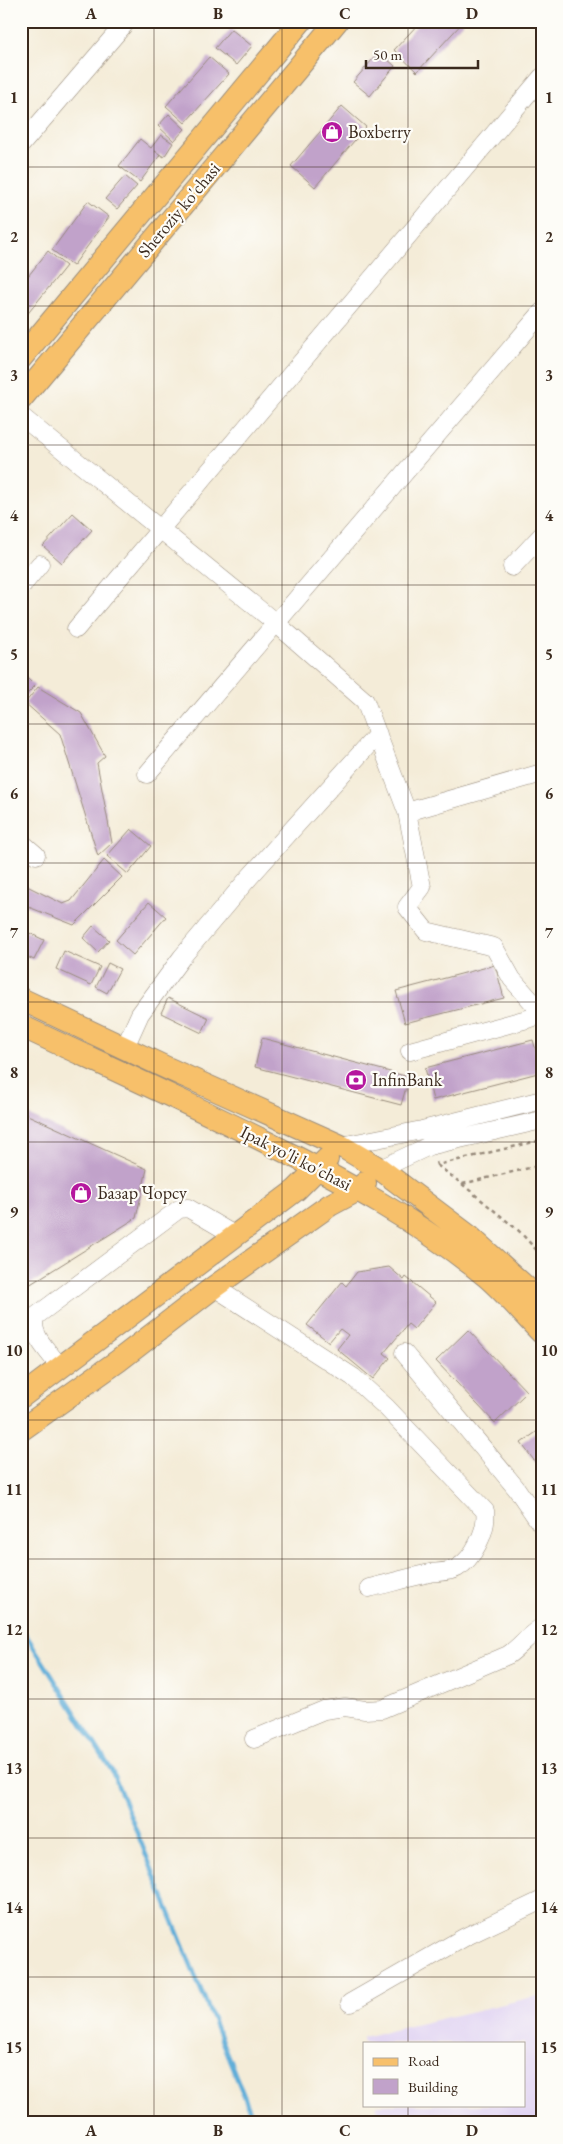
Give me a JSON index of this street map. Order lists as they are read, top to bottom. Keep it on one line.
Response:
{"streets":{"main road":["Sheroziy ko'chasi","Ipak yo'li ko'chasi"]},"places":{"shop":["Boxberry","Базар Чорсу"],"bank":["InfinBank"]},"legend":["Road","Building"],"scale_bar":"50 m","grid":{"columns":["A","B","C","D"],"rows":["1","2","3","4","5","6","7","8","9","10","11","12","13","14","15"]}}
